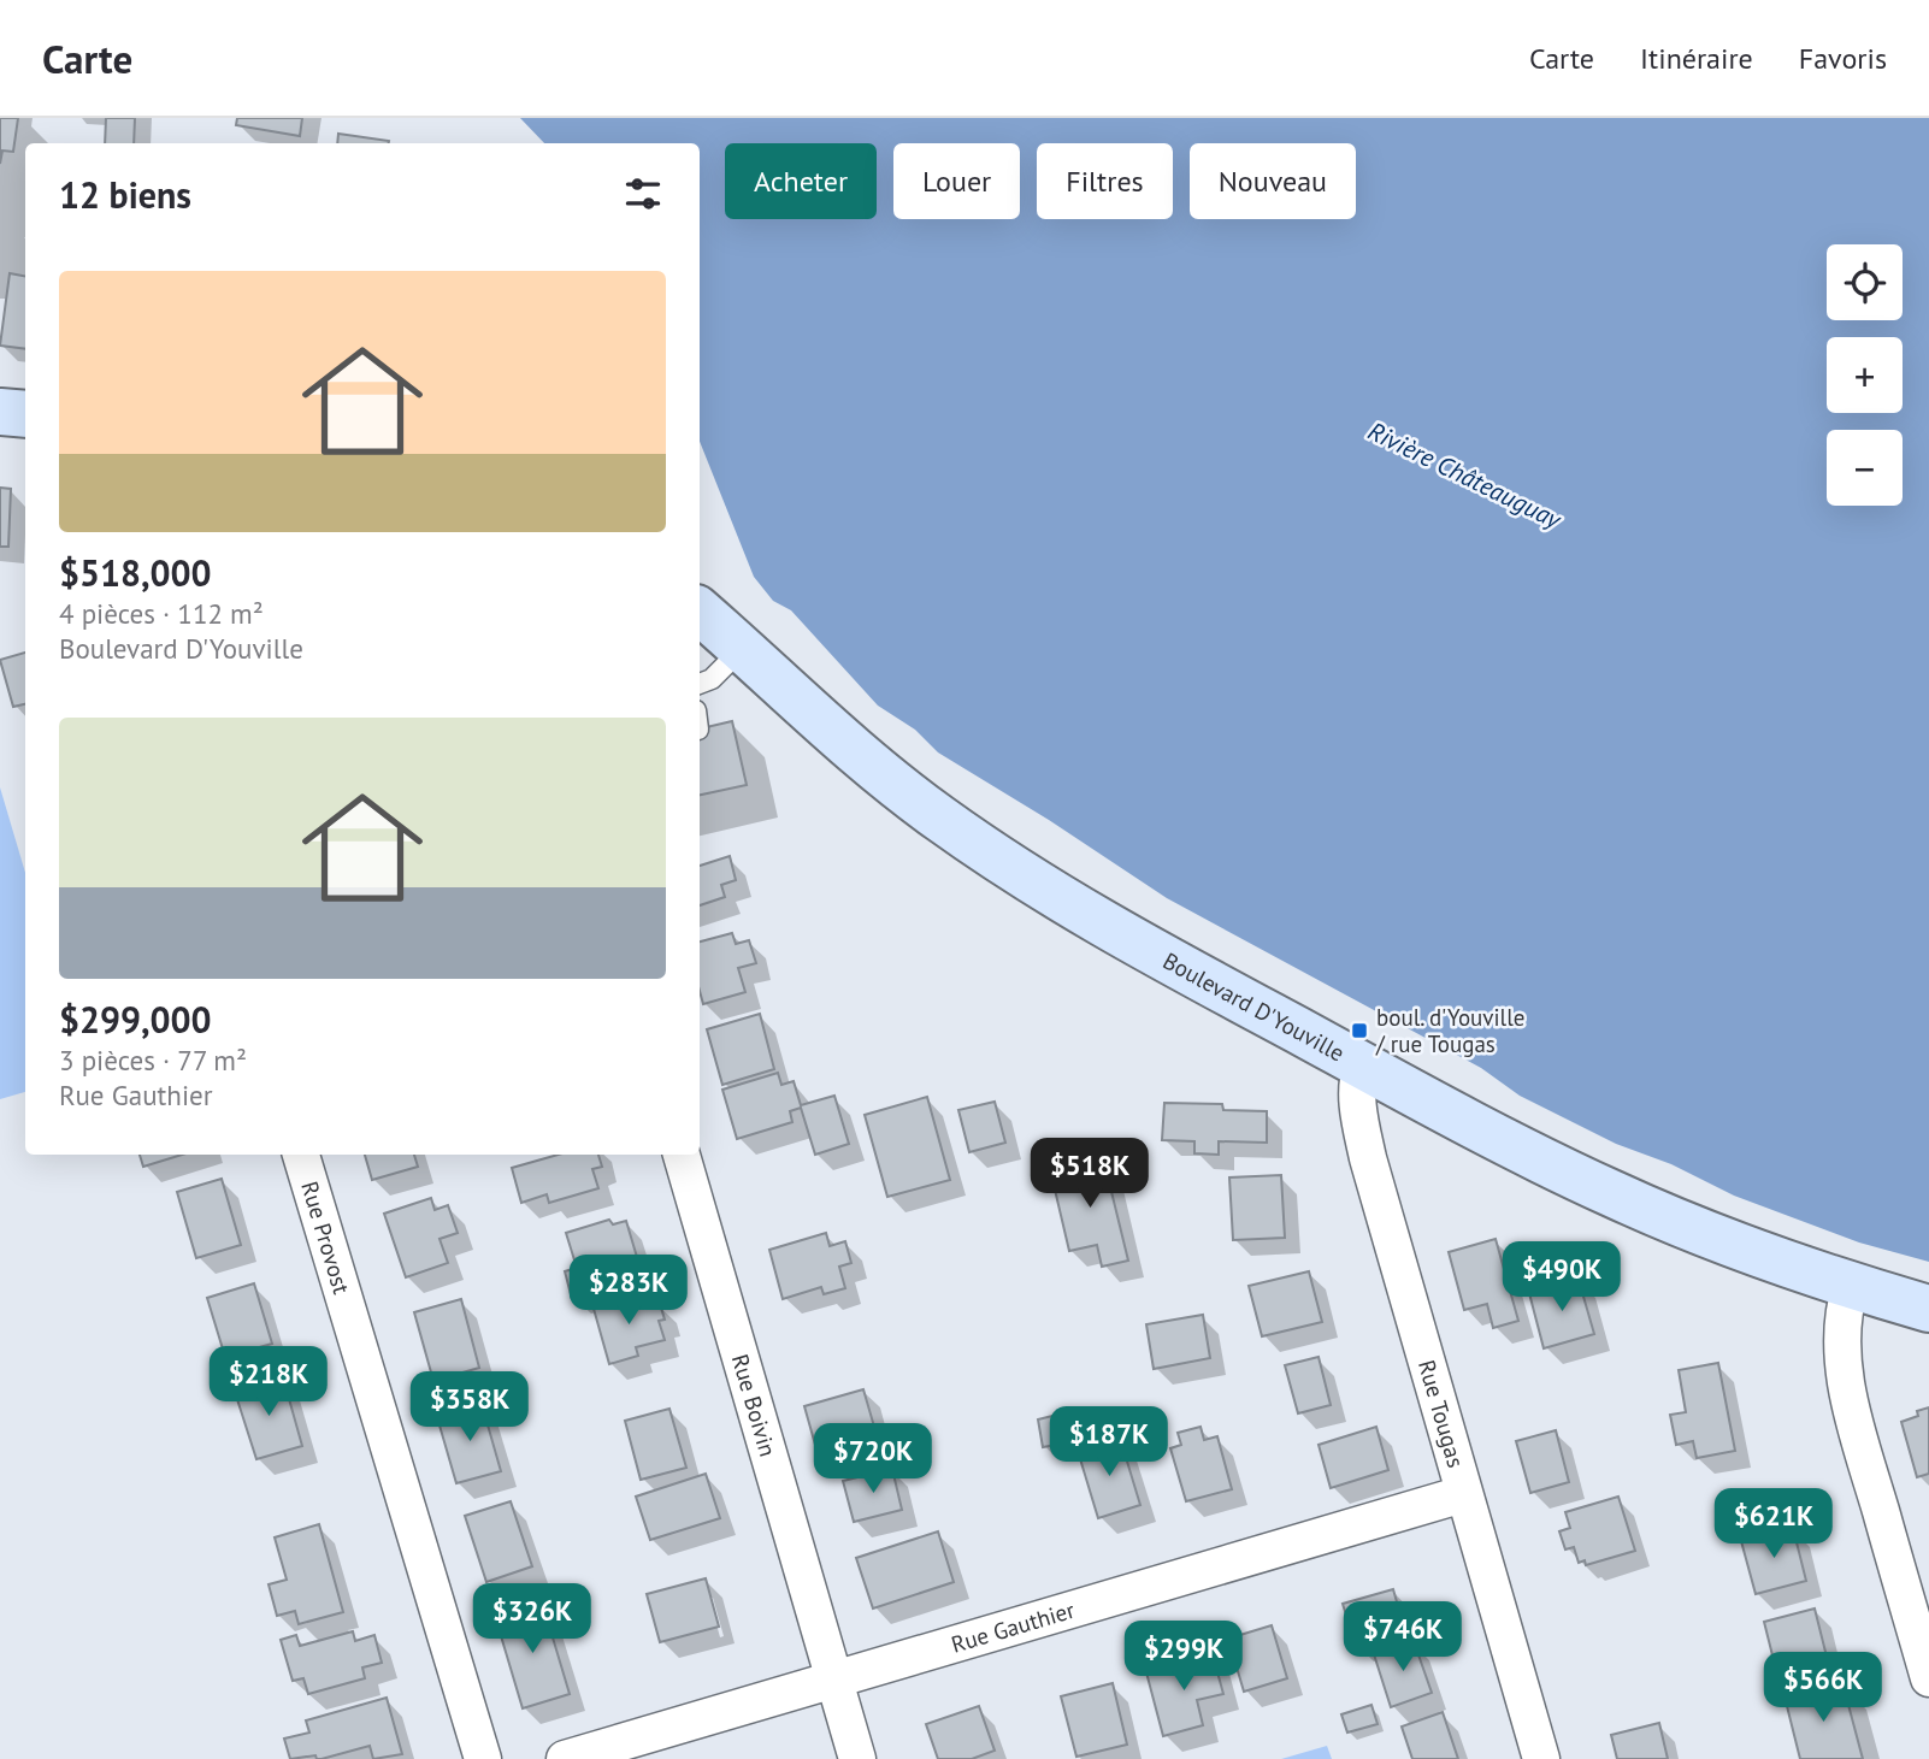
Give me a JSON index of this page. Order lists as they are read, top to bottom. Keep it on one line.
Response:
{"streets":{"street":["Boulevard D'Youville","Rue Provost","Rue Boivin","Rue Tougas","Rue Gauthier"]},"crossings":[["Boulevard D'Youville","Rue Tougas"],["Rue Boivin","Rue Gauthier"],["Rue Tougas","Rue Gauthier"]],"water":["Rivière Châteauguay"],"places":{"transit":["boul. d'Youville / rue Tougas"]},"page":{"header":"Carte","nav":["Carte","Itinéraire","Favoris"],"chip":["Acheter","Louer","Filtres","Nouveau"],"heading":"12 biens","map_buttons":["+","−"],"list":[{"name":"$518,000","note":"4 pièces · 112 m² · Boulevard D'Youville"},{"name":"$299,000","note":"3 pièces · 77 m² · Rue Gauthier"}],"price":["$518K","$490K","$283K","$218K","$358K","$187K","$720K","$621K","$326K","$746K","$299K","$566K"]}}
